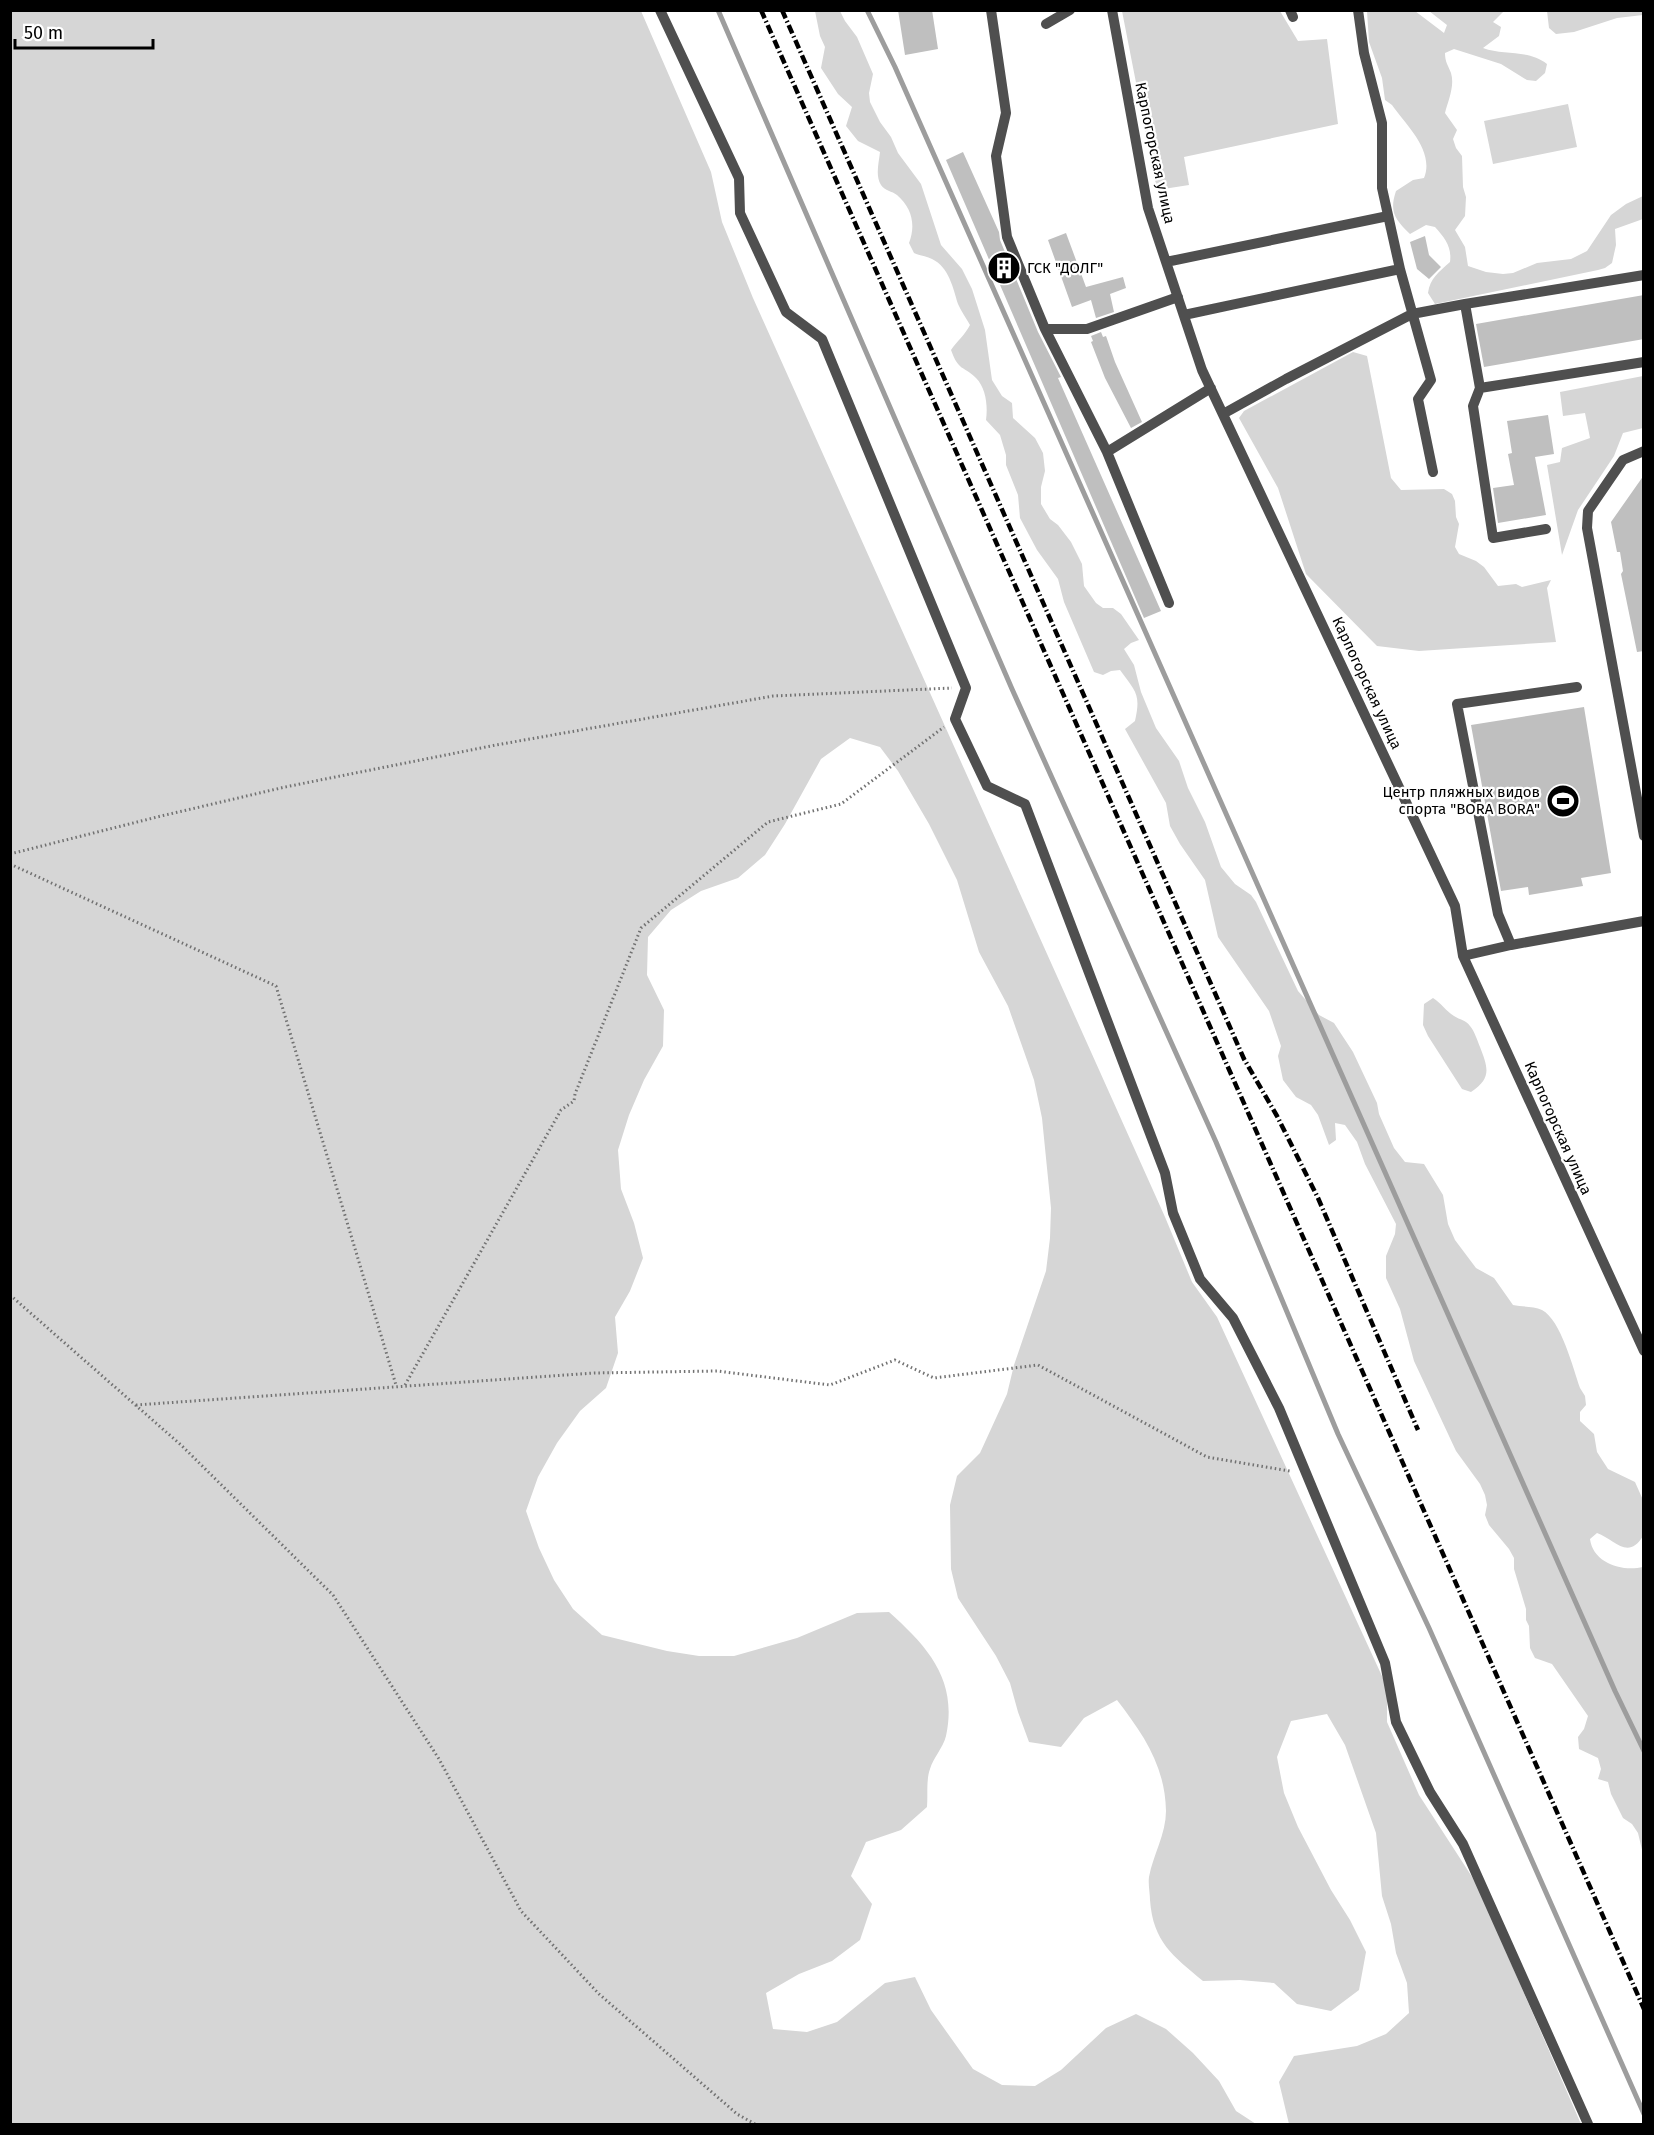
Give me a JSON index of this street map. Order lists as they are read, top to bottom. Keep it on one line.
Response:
{"streets":{"lane":["Карпогорская улица"]},"places":{"building":["ГСК \"ДОЛГ\""],"sports":["Центр пляжных видов спорта \"BORA BORA\""]},"scale_bar":"50 m"}
